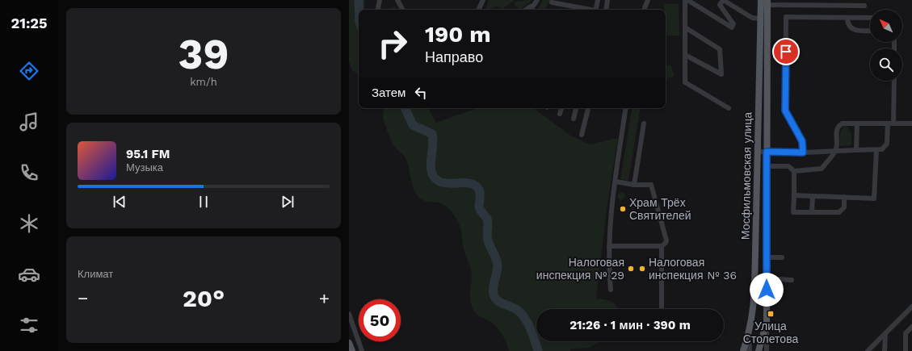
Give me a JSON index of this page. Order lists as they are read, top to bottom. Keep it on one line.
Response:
{"streets":{"main road":["Мосфильмовская улица"]},"places":{"other":["Храм Трёх Святителей","Налоговая инспекция № 29","Налоговая инспекция № 36"],"transit":["Улица Столетова"]},"north":"top left","page":{"tabs":"21:25","tile":[["39","km/h"],"Климат"],"turn":["190 m","Направо"],"then":"Затем","song":["95.1 FM","Музыка"],"heat":["−","20°","+"],"limit":"50","trip":"21:26 · 1 мин · 390 m"}}
